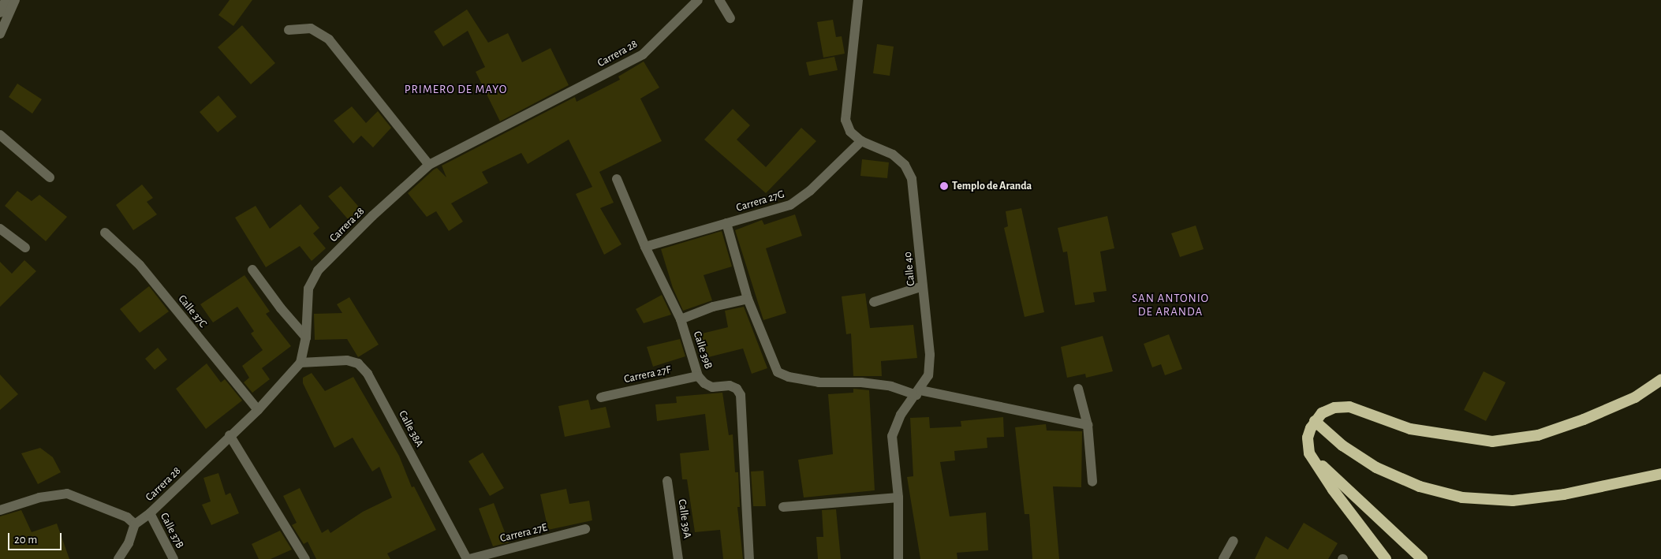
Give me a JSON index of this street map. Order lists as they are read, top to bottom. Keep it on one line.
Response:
{"streets":{"street":["Carrera 28","Carrera 27G","Calle 40","Calle 37C","Calle 39B","Carrera 27F","Calle 38A","Calle 39A","Calle 37B","Carrera 27E"]},"crossings":[["Carrera 28","Calle 37C"],["Carrera 28","Calle 38A"],["Carrera 28","Calle 37B"],["Carrera 27G","Calle 40"],["Carrera 27G","Calle 39B"],["Calle 39B","Carrera 27F"],["Calle 38A","Carrera 27E"]],"districts":["PRIMERO DE MAYO","SAN ANTONIO DE ARANDA"],"places":["Templo de Aranda"],"scale_bar":"20 m"}
